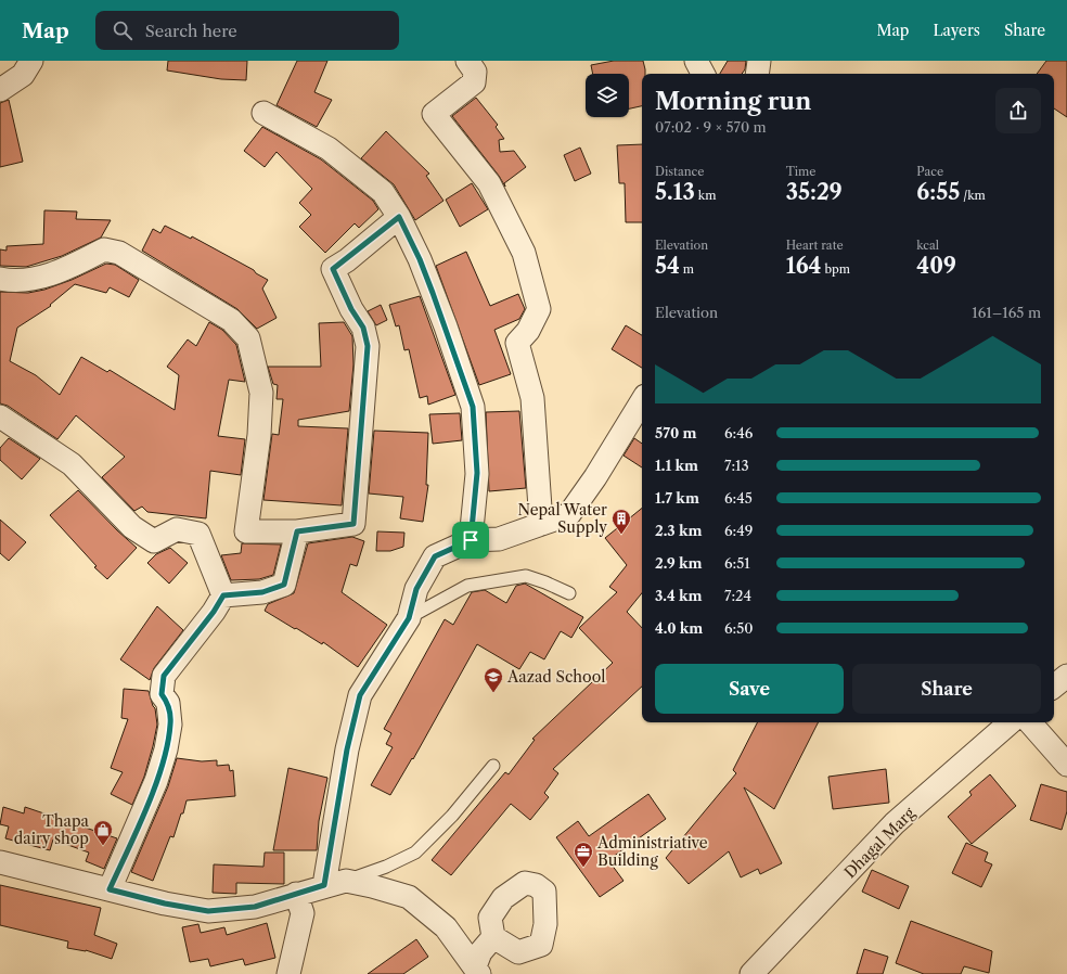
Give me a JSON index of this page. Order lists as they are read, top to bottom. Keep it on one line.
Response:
{"streets":{"street":["Dhagal Marg"]},"places":{"building":["Nepal Water Supply"],"school or university":["Aazad School"],"shop":["Thapa dairy shop"],"office":["Administriative Building"]},"page":{"header":"Map","search":"Search here","nav":["Map","Layers","Share"],"heading":["Morning run","07:02 · 9 × 570 m"],"stats":[["Distance","5.13 km"],["Time","35:29"],["Pace","6:55 /km"],["Elevation","54 m"],["Heart rate","164 bpm"],["kcal","409"]],"chart":["Elevation","161–165 m"],"list":[{"name":"570 m","note":"6:46"},{"name":"1.1 km","note":"7:13"},{"name":"1.7 km","note":"6:45"},{"name":"2.3 km","note":"6:49"},{"name":"2.9 km","note":"6:51"},{"name":"3.4 km","note":"7:24"},{"name":"4.0 km","note":"6:50"}],"buttons":["Save","Share"]}}
